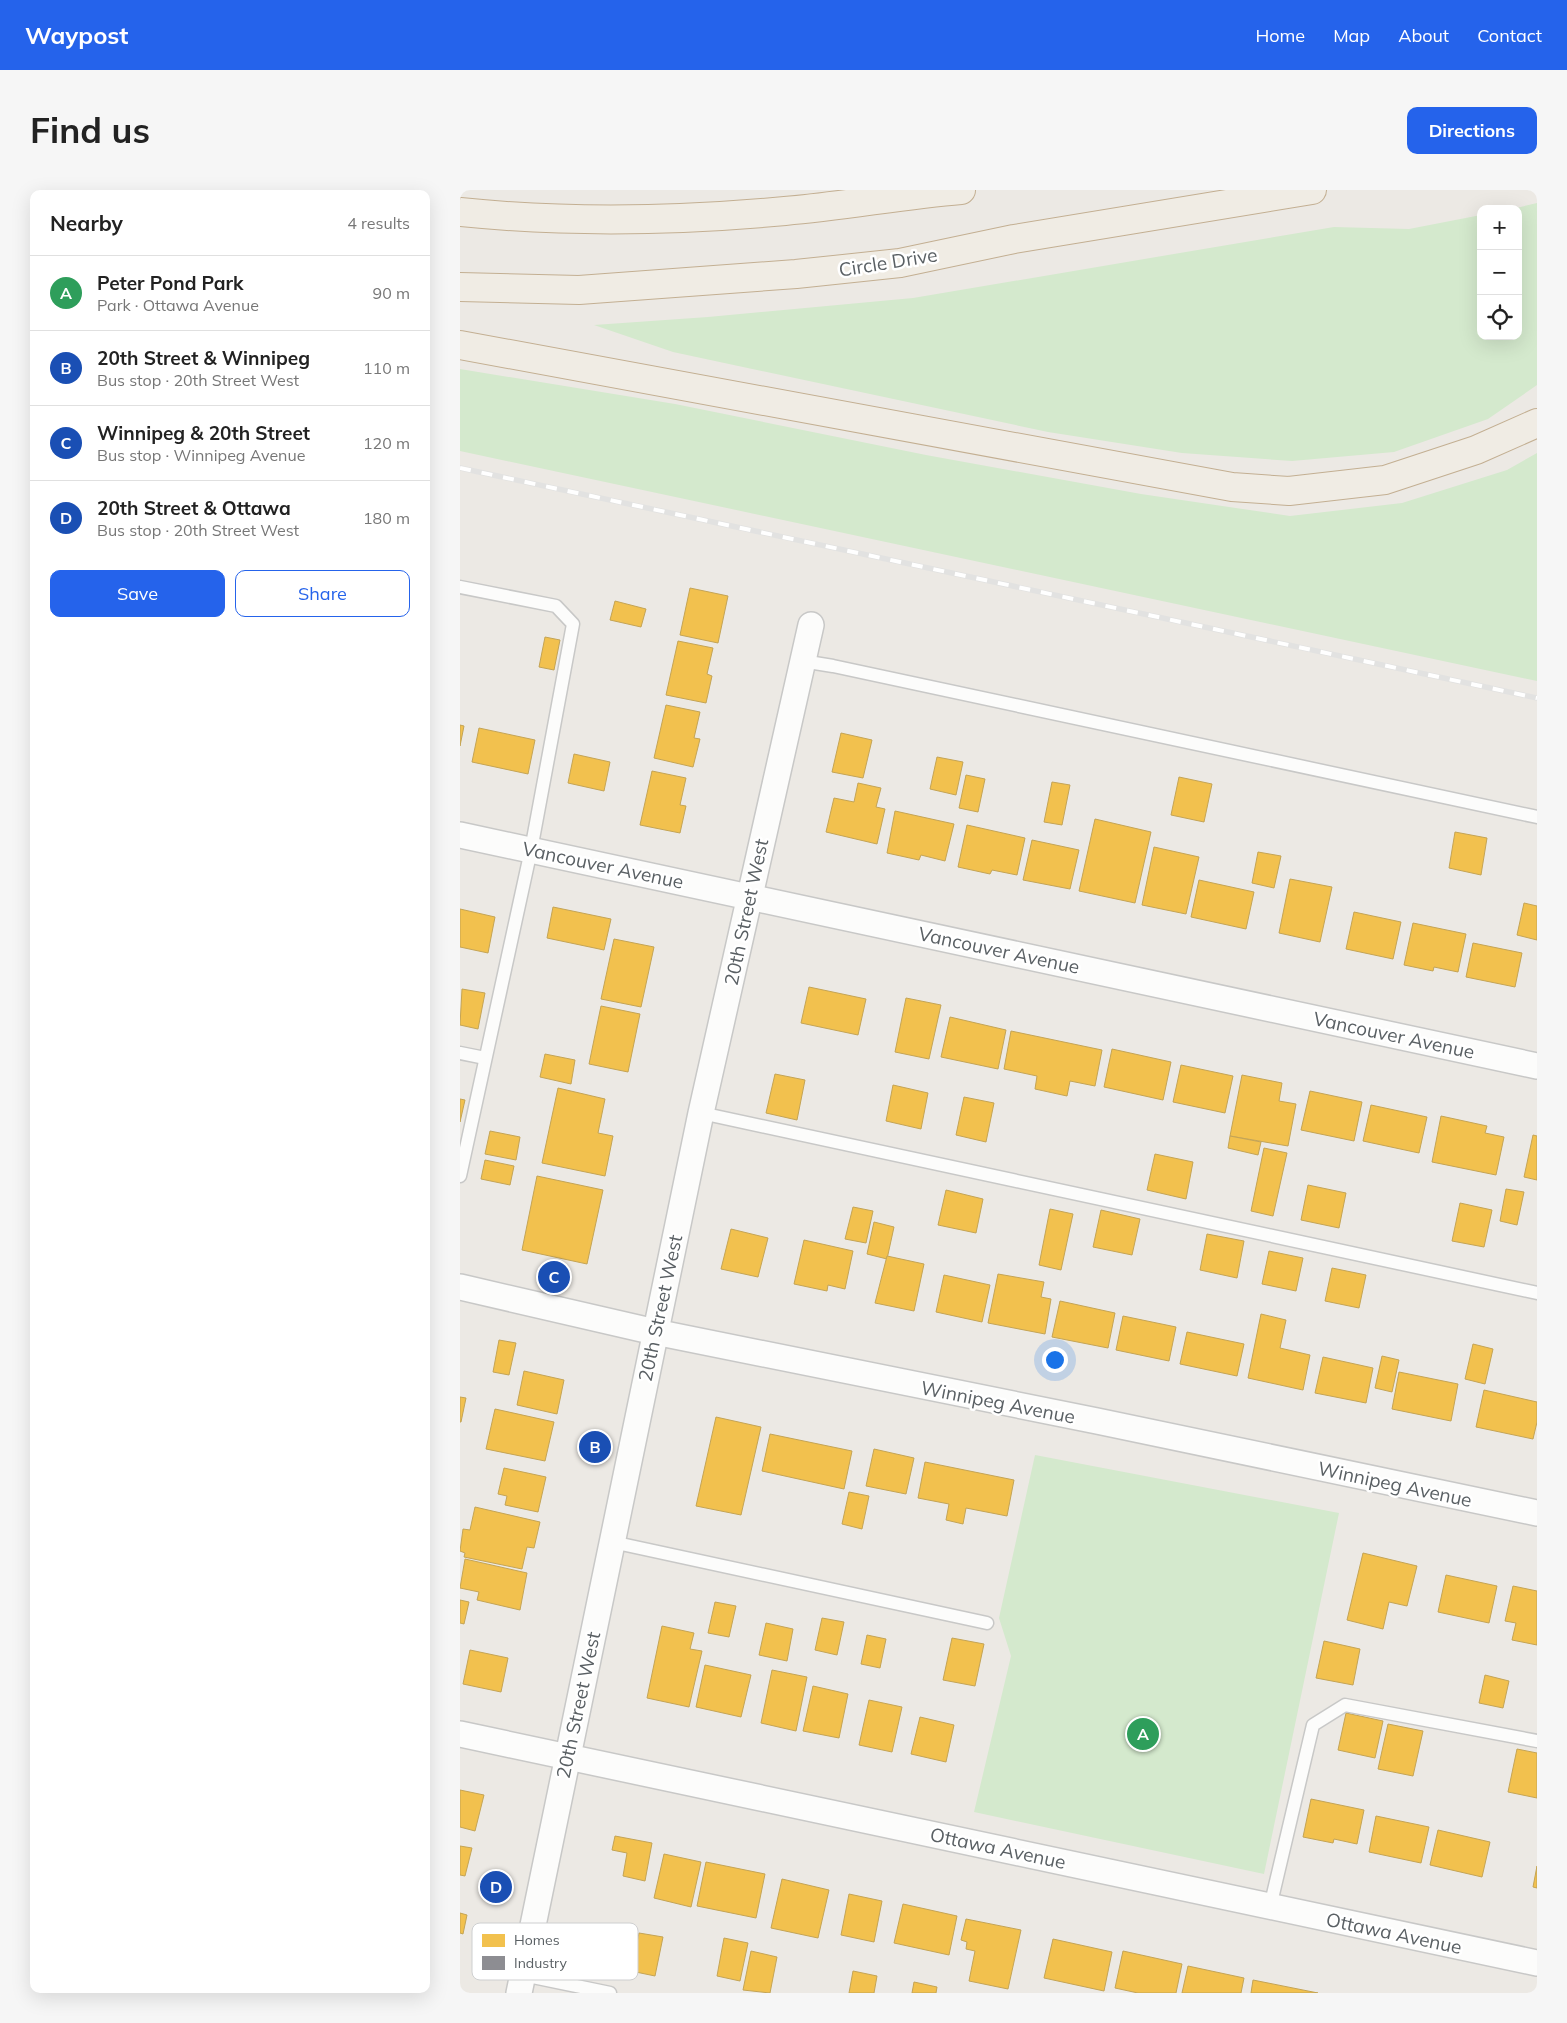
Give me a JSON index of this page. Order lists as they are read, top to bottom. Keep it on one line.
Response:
{"streets":{"highway":["Circle Drive"],"street":["Vancouver Avenue","20th Street West","Winnipeg Avenue","Ottawa Avenue"]},"crossings":[["Vancouver Avenue","20th Street West"],["20th Street West","Winnipeg Avenue"],["20th Street West","Ottawa Avenue"]],"legend":["Homes","Industry"],"page":{"header":"Waypost","nav":["Home","Map","About","Contact"],"buttons":["Directions",["Save","Share"]],"title":"Find us","heading":["Nearby","4 results"],"map_buttons":["+","−"],"list":[{"mark":"A","name":"Peter Pond Park","note":"Park · Ottawa Avenue","value":"90 m"},{"mark":"B","name":"20th Street & Winnipeg","note":"Bus stop · 20th Street West","value":"110 m"},{"mark":"C","name":"Winnipeg & 20th Street","note":"Bus stop · Winnipeg Avenue","value":"120 m"},{"mark":"D","name":"20th Street & Ottawa","note":"Bus stop · 20th Street West","value":"180 m"}],"pins":["C","B","A","D"]}}
